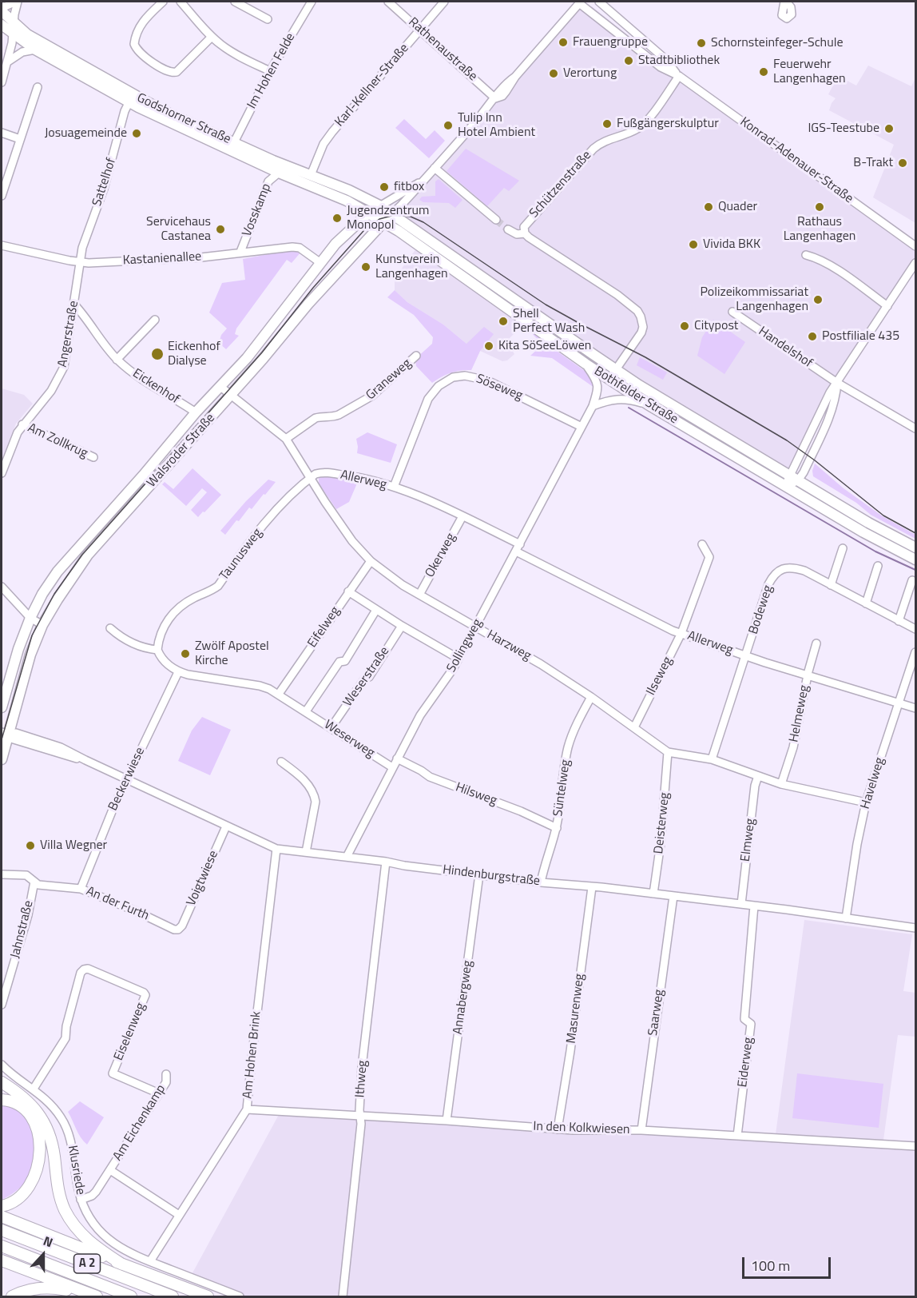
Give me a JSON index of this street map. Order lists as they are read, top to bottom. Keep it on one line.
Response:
{"streets":{"highway":["A 2"],"main road":["Godshorner Straße","Bothfelder Straße","Walsroder Straße"],"street":["Rathenaustraße","Im Hohen Felde","Karl-Kellner-Straße","Konrad-Adenauer-Straße","Sattelhof","Schützenstraße","Vosskamp","Kastanienallee","Angerstraße","Handelshof","Graneweg","Eickenhof","Söseweg","Am Zollkrug","Allerweg","Taunusweg","Okerweg","Bodeweg","Eifelweg","Sollingweg","Harzweg","Ilseweg","Weserstraße","Helmeweg","Weserweg","Beckerwiese","Havelweg","Süntelweg","Hilsweg","Deisterweg","Elmweg","Hindenburgstraße","Voigtwiese","An der Furth","Jahnstraße","Annabergweg","Masurenweg","Saarweg","Eiselenweg","Am Hohen Brink","Eiderweg","Ithweg","Am Eichenkamp","In den Kolkwiesen","Klusriede"]},"crossings":[["Rathenaustraße","Karl-Kellner-Straße"],["Rathenaustraße","Walsroder Straße"],["Im Hohen Felde","Godshorner Straße"],["Karl-Kellner-Straße","Godshorner Straße"],["Godshorner Straße","Sattelhof"],["Godshorner Straße","Vosskamp"],["Godshorner Straße","Bothfelder Straße"],["Godshorner Straße","Walsroder Straße"],["Konrad-Adenauer-Straße","Schützenstraße"],["Konrad-Adenauer-Straße","Walsroder Straße"],["Sattelhof","Kastanienallee"],["Sattelhof","Angerstraße"],["Schützenstraße","Bothfelder Straße"],["Vosskamp","Kastanienallee"],["Kastanienallee","Angerstraße"],["Kastanienallee","Walsroder Straße"],["Angerstraße","Eickenhof"],["Angerstraße","Am Zollkrug"],["Graneweg","Harzweg"],["Eickenhof","Walsroder Straße"],["Söseweg","Allerweg"],["Söseweg","Sollingweg"],["Bothfelder Straße","Walsroder Straße"],["Bothfelder Straße","Sollingweg"],["Walsroder Straße","Harzweg"],["Walsroder Straße","Hindenburgstraße"],["Allerweg","Taunusweg"],["Allerweg","Okerweg"],["Allerweg","Bodeweg"],["Allerweg","Sollingweg"],["Allerweg","Harzweg"],["Allerweg","Ilseweg"],["Allerweg","Helmeweg"],["Allerweg","Havelweg"],["Taunusweg","Harzweg"],["Taunusweg","Weserweg"],["Okerweg","Harzweg"],["Bodeweg","Harzweg"],["Eifelweg","Harzweg"],["Eifelweg","Weserweg"],["Sollingweg","Harzweg"],["Sollingweg","Weserweg"],["Sollingweg","Hilsweg"],["Sollingweg","Hindenburgstraße"],["Harzweg","Ilseweg"],["Harzweg","Helmeweg"],["Harzweg","Havelweg"],["Harzweg","Süntelweg"],["Harzweg","Deisterweg"],["Harzweg","Elmweg"],["Weserstraße","Weserweg"],["Weserweg","Beckerwiese"],["Beckerwiese","Hindenburgstraße"],["Beckerwiese","An der Furth"],["Havelweg","Hindenburgstraße"],["Süntelweg","Hilsweg"],["Süntelweg","Hindenburgstraße"],["Deisterweg","Hindenburgstraße"],["Elmweg","Hindenburgstraße"],["Hindenburgstraße","Voigtwiese"],["Hindenburgstraße","Annabergweg"],["Hindenburgstraße","Masurenweg"],["Hindenburgstraße","Saarweg"],["Hindenburgstraße","Am Hohen Brink"],["Hindenburgstraße","Eiderweg"],["Hindenburgstraße","Ithweg"],["Voigtwiese","An der Furth"],["An der Furth","Jahnstraße"],["Annabergweg","In den Kolkwiesen"],["Masurenweg","In den Kolkwiesen"],["Saarweg","In den Kolkwiesen"],["Eiselenweg","Am Eichenkamp"],["Eiselenweg","Klusriede"],["Am Hohen Brink","Am Eichenkamp"],["Am Hohen Brink","In den Kolkwiesen"],["Am Hohen Brink","Klusriede"],["Eiderweg","In den Kolkwiesen"],["Ithweg","In den Kolkwiesen"],["Am Eichenkamp","Klusriede"]],"places":["Frauengruppe","Schornsteinfeger-Schule","Stadtbibliothek","Feuerwehr Langenhagen","Verortung","Fußgängerskulptur","Tulip Inn Hotel Ambient","IGS-Teestube","Josuagemeinde","B-Trakt","fitbox","Quader","Rathaus Langenhagen","Jugendzentrum Monopol","Servicehaus Castanea","Vivida BKK","Kunstverein Langenhagen","Polizeikommissariat Langenhagen","Shell Perfect Wash","Citypost","Postfiliale 435","Kita SöSeeLöwen","Eickenhof Dialyse","Zwölf Apostel Kirche","Villa Wegner"],"scale_bar":"100 m","north":"top"}
